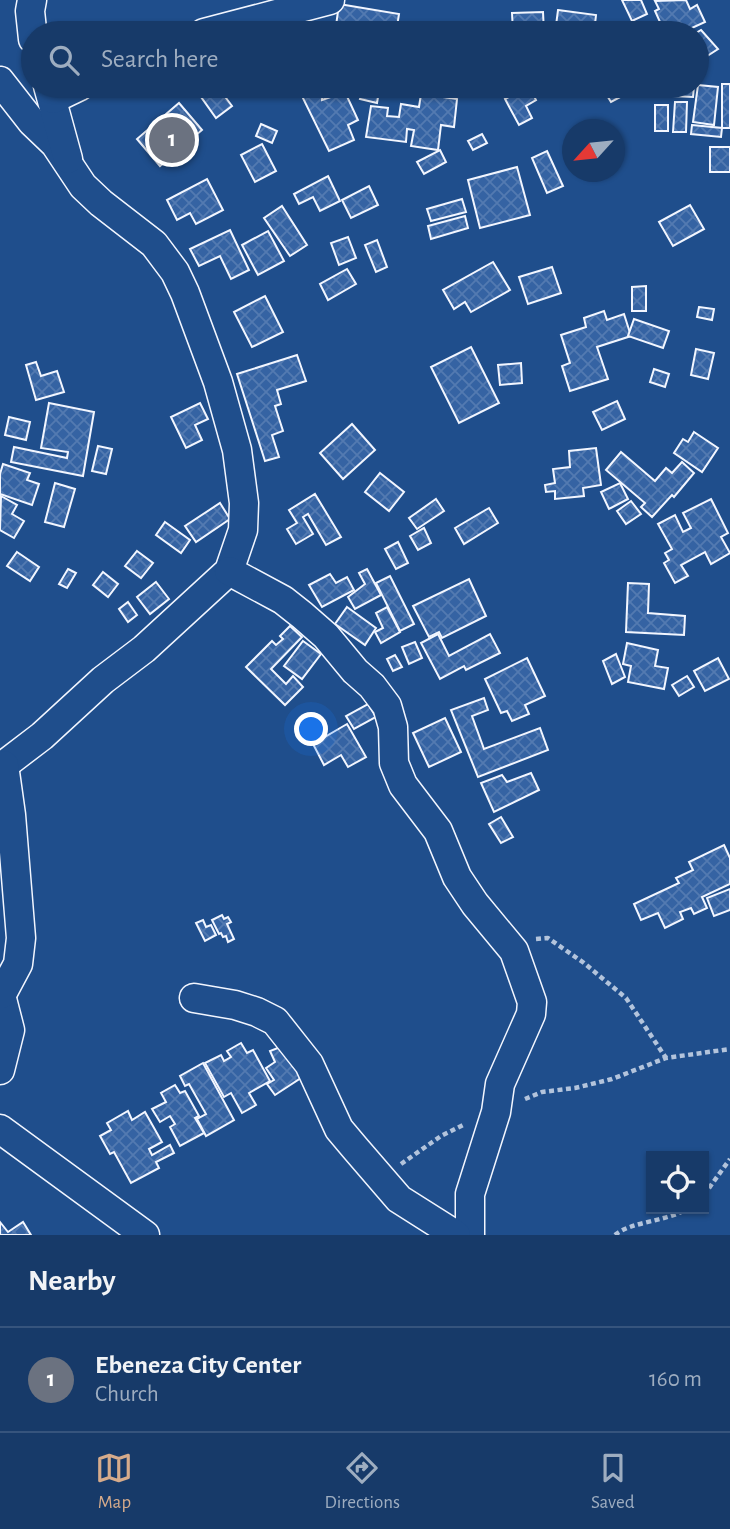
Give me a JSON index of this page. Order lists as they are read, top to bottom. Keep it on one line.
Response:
{"north":"bottom left","page":{"search":"Search here","pins":"1","heading":"Nearby","list":[{"mark":"1","name":"Ebeneza City Center","note":"Church","value":"160 m"}],"nav":["Map","Directions","Saved"]}}
